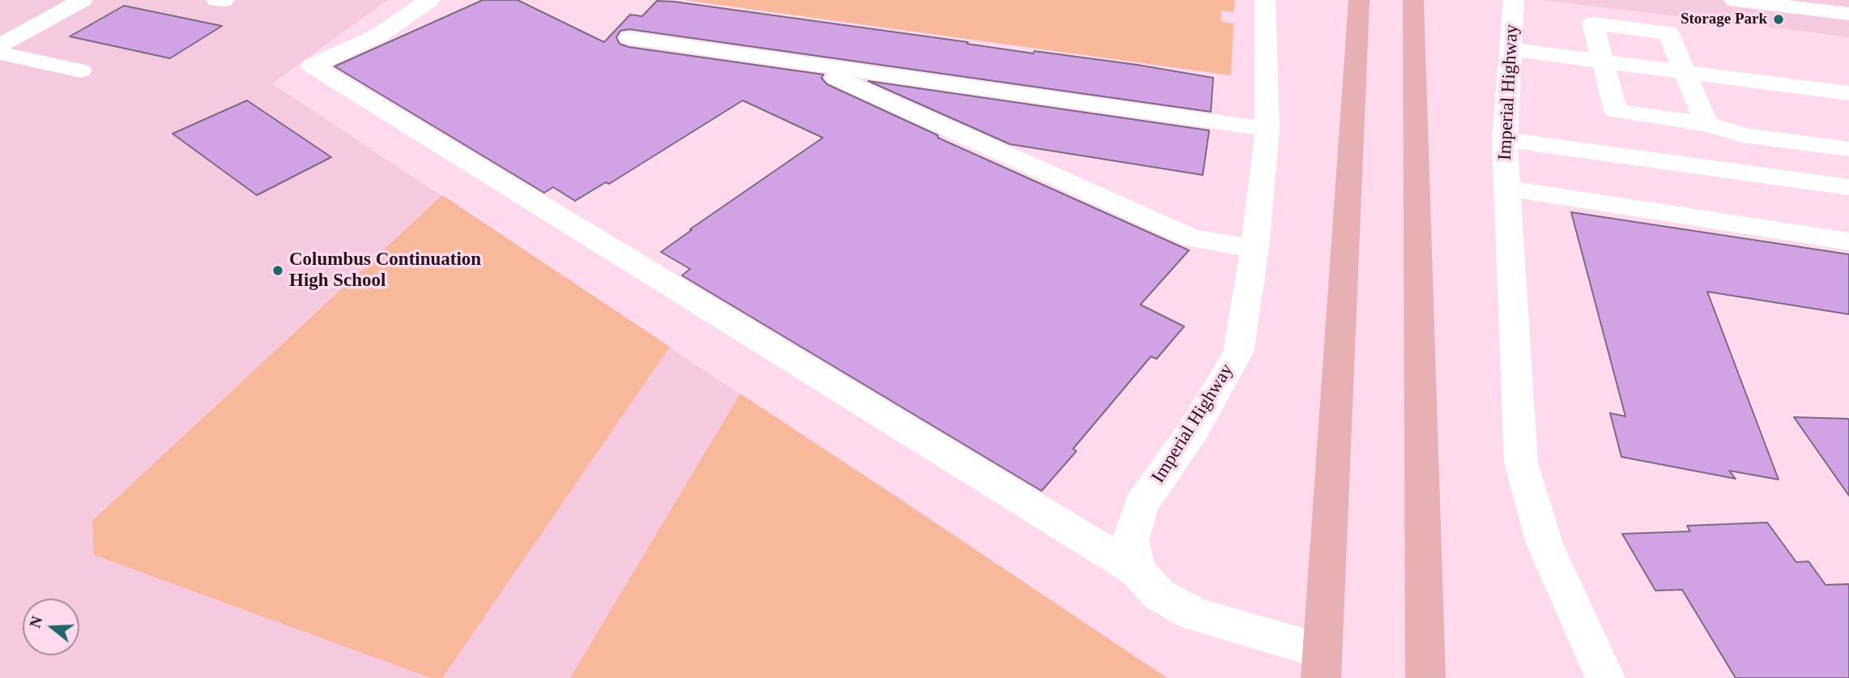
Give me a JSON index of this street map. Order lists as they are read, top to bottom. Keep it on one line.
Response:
{"streets":{"street":["Imperial Highway"]},"places":["Storage Park","Columbus Continuation High School"],"north":"left"}
